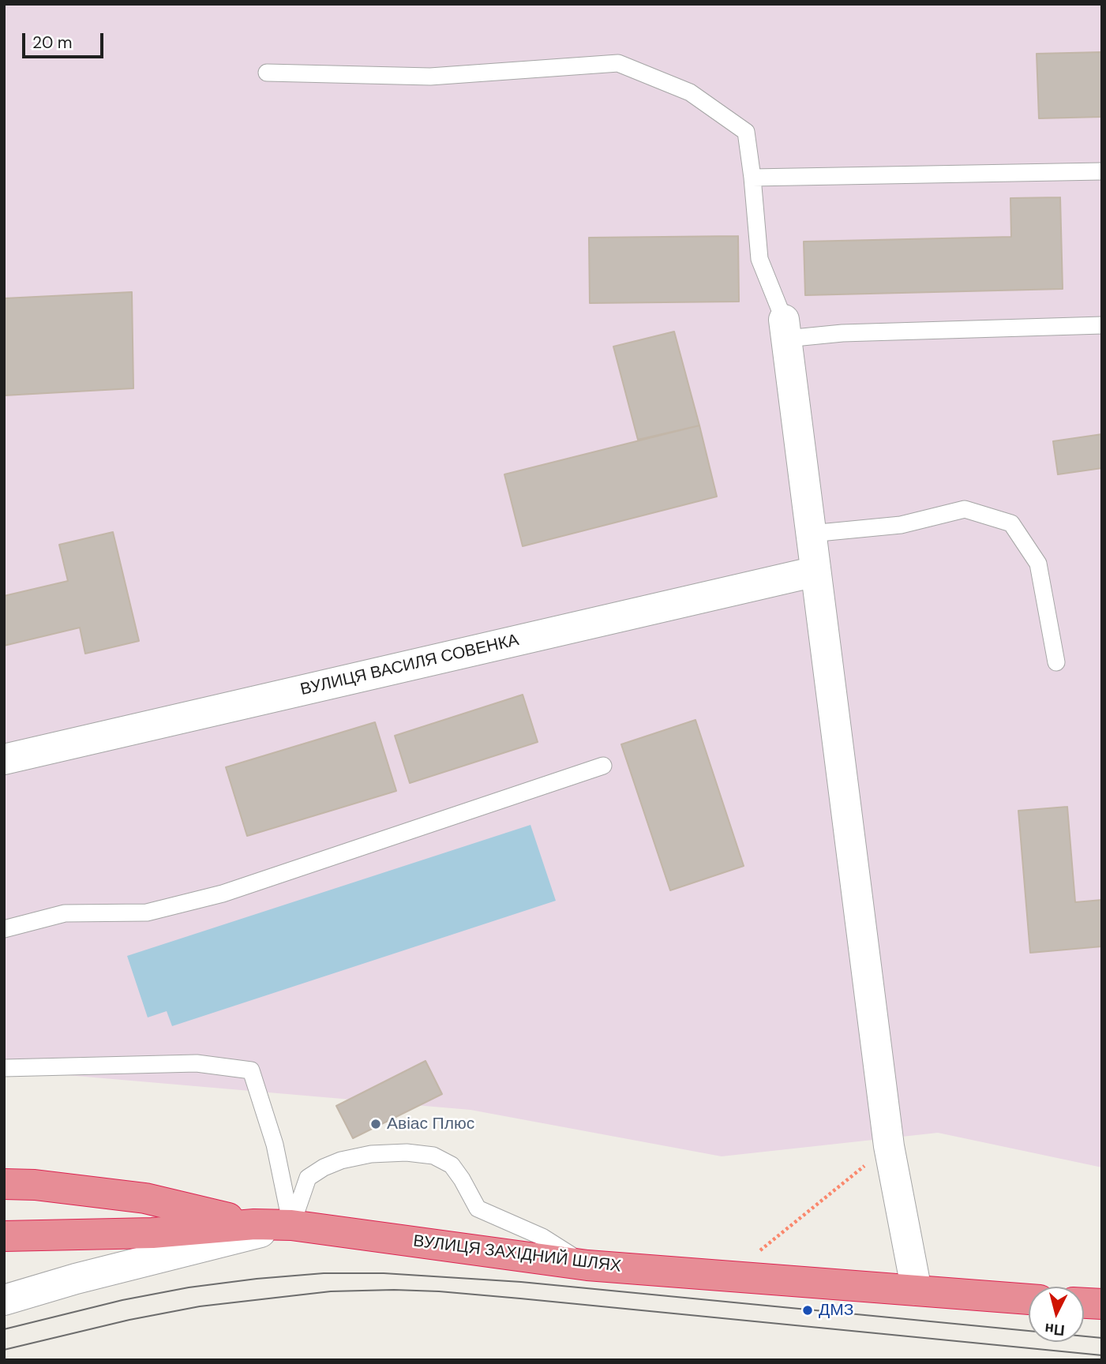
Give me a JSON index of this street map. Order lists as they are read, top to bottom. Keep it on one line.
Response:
{"streets":{"highway":["ВУЛИЦЯ ЗАХІДНИЙ ШЛЯХ"],"street":["ВУЛИЦЯ ВАСИЛЯ СОВЕНКА"]},"places":["Авіас Плюс","ДМЗ"],"scale_bar":"20 m","north":"bottom"}
